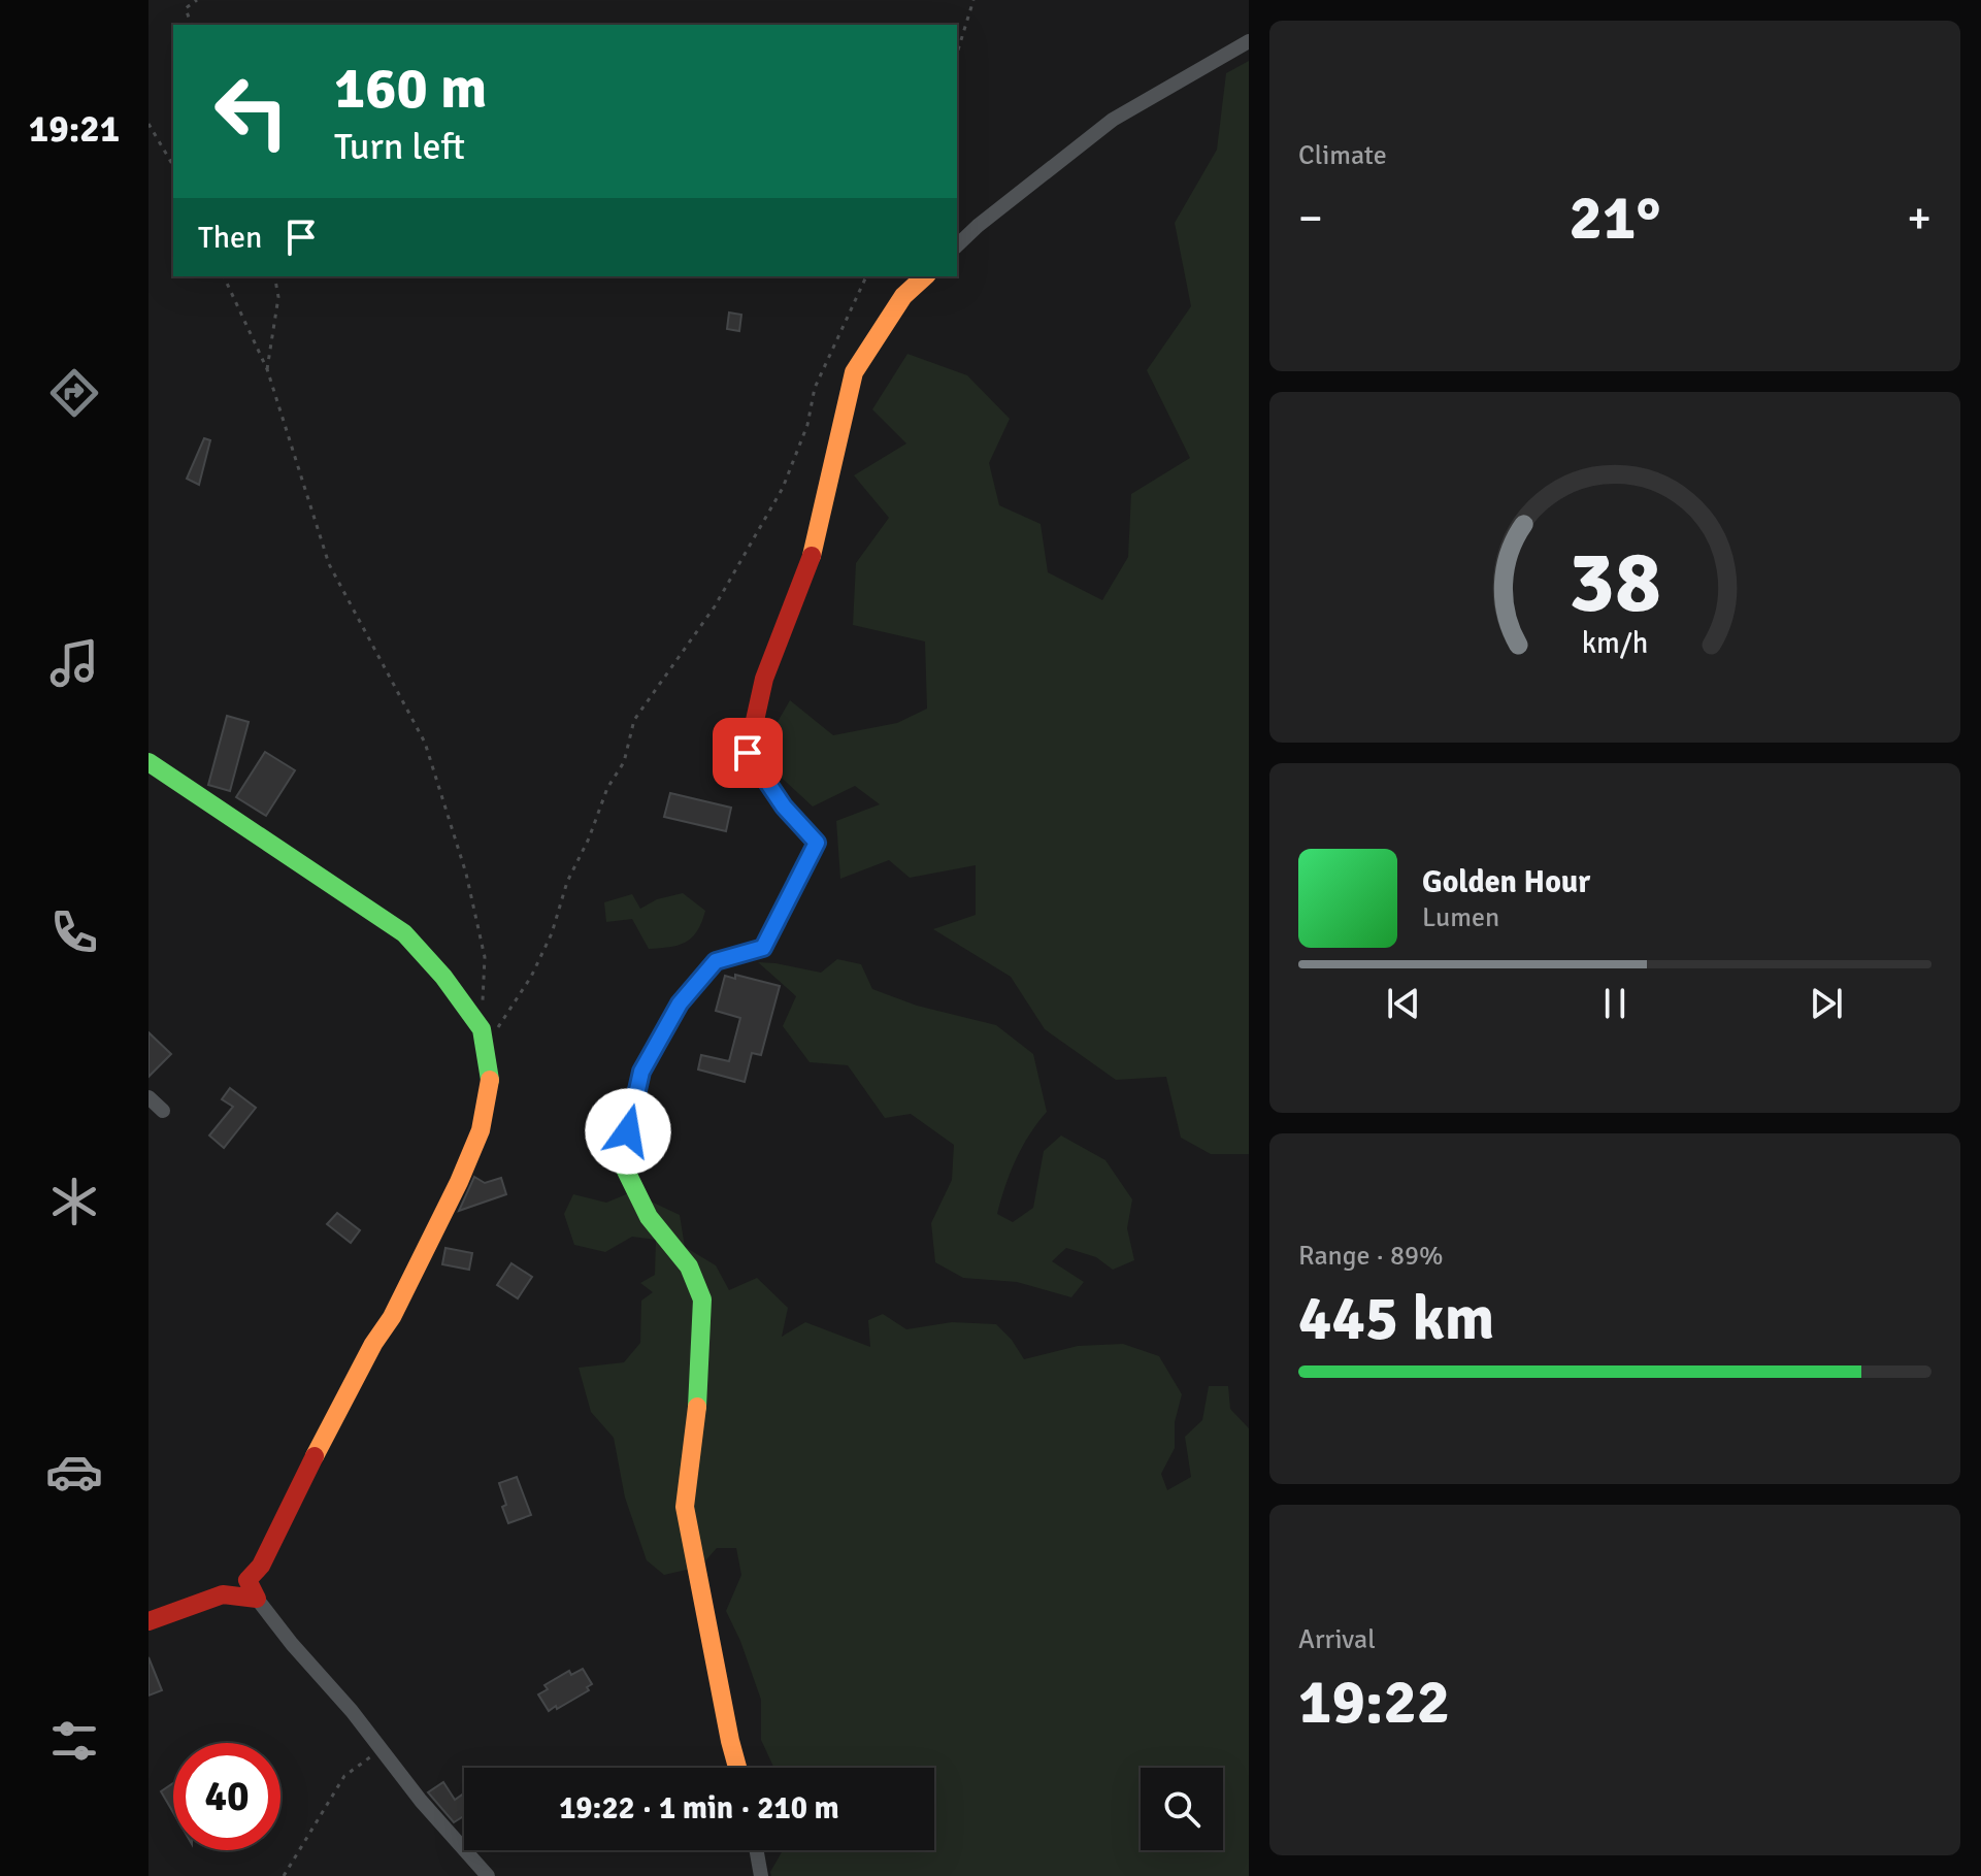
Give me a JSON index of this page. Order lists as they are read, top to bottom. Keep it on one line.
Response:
{"page":{"tabs":"19:21","tile":["Climate",["Range · 89%","445 km"],["Arrival","19:22"]],"turn":["160 m","Turn left"],"heat":["−","21°","+"],"then":"Then","song":["Golden Hour","Lumen"],"limit":"40","trip":"19:22 · 1 min · 210 m","gauge":["38","km/h"]}}
